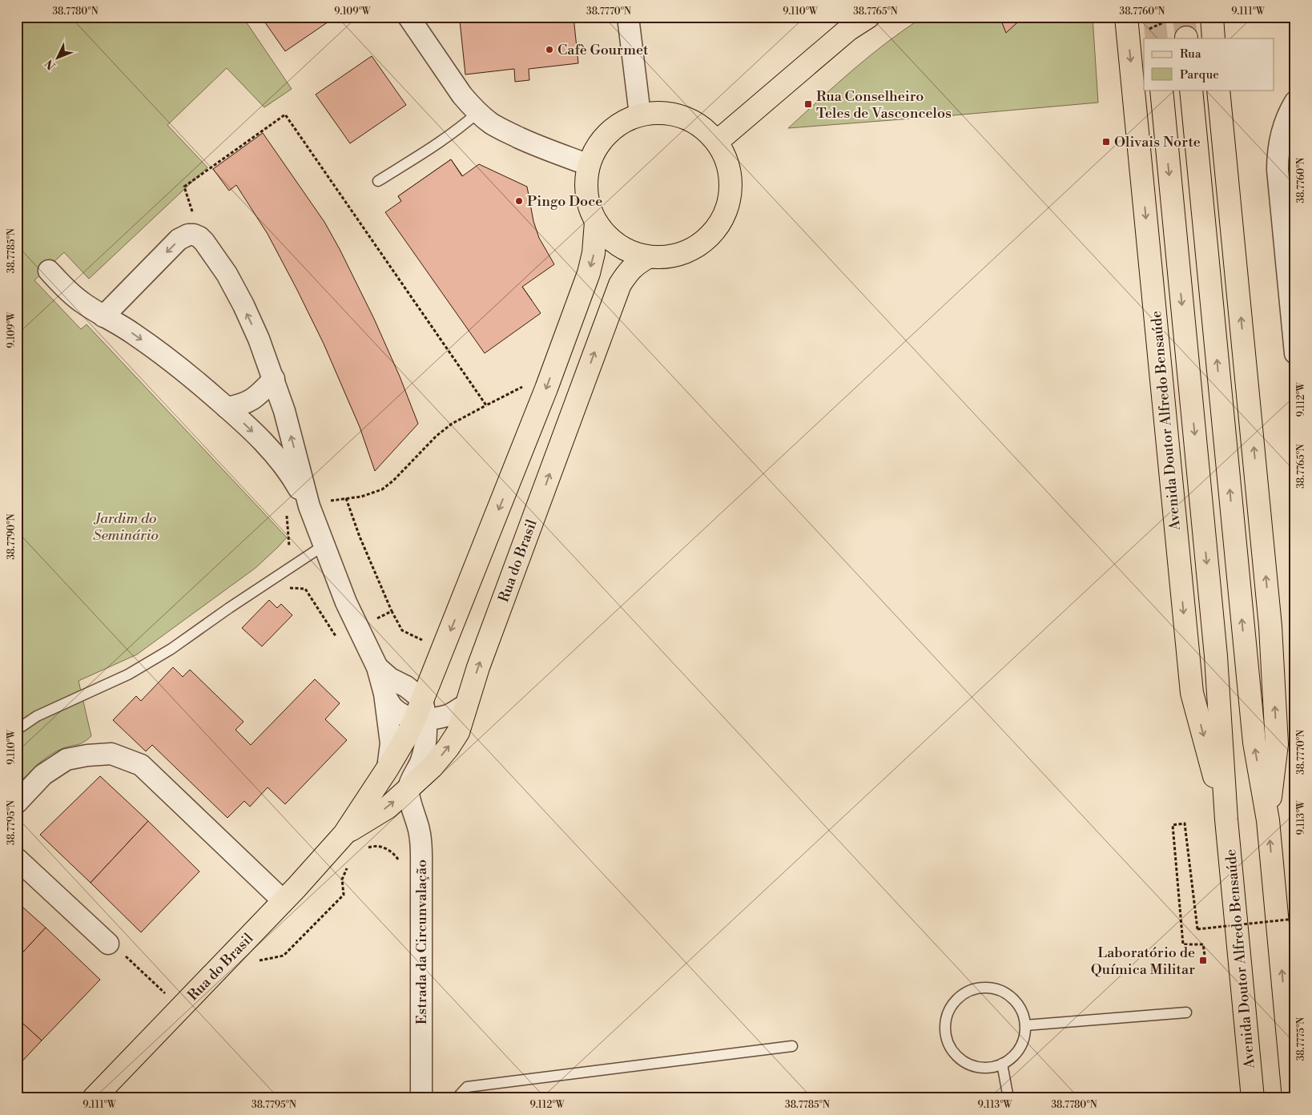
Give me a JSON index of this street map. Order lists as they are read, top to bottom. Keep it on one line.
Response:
{"streets":{"main road":["Avenida Doutor Alfredo Bensaúde","Rua do Brasil"],"street":["Estrada da Circunvalação"]},"crossings":[["Rua do Brasil","Estrada da Circunvalação"]],"parks":["Jardim do Seminário"],"places":{"other":["Cafè Gourmet","Pingo Doce"],"transit":["Rua Conselheiro Teles de Vasconcelos","Olivais Norte","Laboratório de Química Militar"]},"legend":["Rua","Parque"],"north":"bottom left","coordinates":["38.7780°N","9.109°W","38.7770°N","9.110°W","38.7765°N","38.7760°N","9.111°W","38.7785°N","9.112°W","38.7790°N","9.113°W","38.7795°N","38.7775°N"]}
